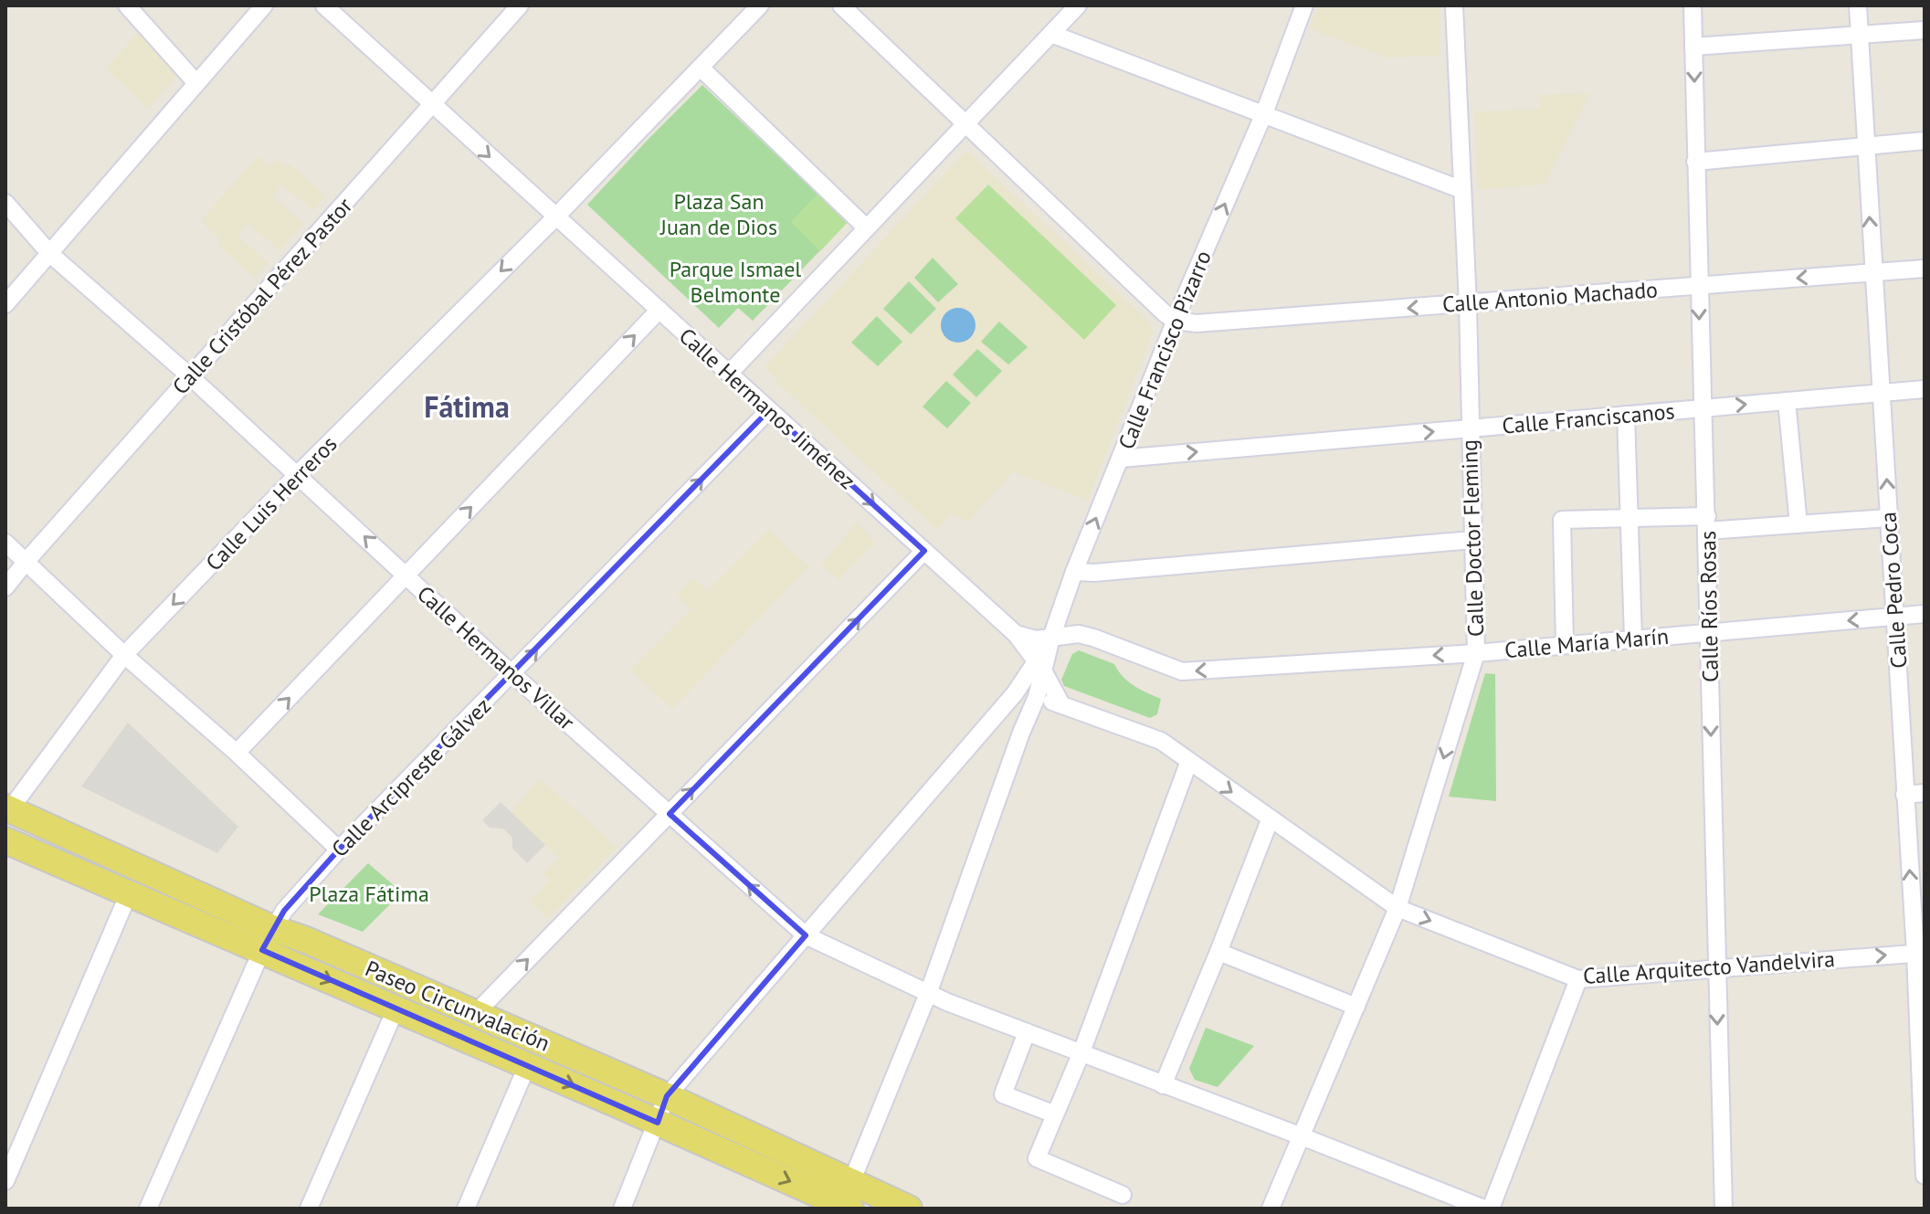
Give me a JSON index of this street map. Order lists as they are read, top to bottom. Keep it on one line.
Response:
{"streets":{"main road":["Paseo Circunvalación"],"street":["Calle Cristóbal Pérez Pastor","Calle Antonio Machado","Calle Francisco Pizarro","Calle Hermanos Jiménez","Calle Franciscanos","Calle Luis Herreros","Calle Doctor Fleming","Calle Pedro Coca","Calle Ríos Rosas","Calle María Marín","Calle Hermanos Villar","Calle Arcipreste Gálvez","Calle Arquitecto Vandelvira"]},"crossings":[["Calle Cristóbal Pérez Pastor","Calle Hermanos Jiménez"],["Calle Cristóbal Pérez Pastor","Calle Hermanos Villar"],["Calle Antonio Machado","Calle Francisco Pizarro"],["Calle Antonio Machado","Calle Doctor Fleming"],["Calle Antonio Machado","Calle Pedro Coca"],["Calle Antonio Machado","Calle Ríos Rosas"],["Calle Francisco Pizarro","Calle Hermanos Jiménez"],["Calle Francisco Pizarro","Calle Franciscanos"],["Calle Francisco Pizarro","Calle María Marín"],["Calle Francisco Pizarro","Calle Hermanos Villar"],["Calle Francisco Pizarro","Paseo Circunvalación"],["Calle Hermanos Jiménez","Calle Luis Herreros"],["Calle Hermanos Jiménez","Calle Arcipreste Gálvez"],["Calle Hermanos Jiménez","Calle Arquitecto Vandelvira"],["Calle Franciscanos","Calle Doctor Fleming"],["Calle Franciscanos","Calle Pedro Coca"],["Calle Franciscanos","Calle Ríos Rosas"],["Calle Luis Herreros","Calle Hermanos Villar"],["Calle Luis Herreros","Paseo Circunvalación"],["Calle Doctor Fleming","Calle María Marín"],["Calle Doctor Fleming","Calle Hermanos Villar"],["Calle Doctor Fleming","Calle Arquitecto Vandelvira"],["Calle Pedro Coca","Calle María Marín"],["Calle Pedro Coca","Calle Arquitecto Vandelvira"],["Calle Ríos Rosas","Calle María Marín"],["Calle Ríos Rosas","Calle Arquitecto Vandelvira"],["Calle Hermanos Villar","Calle Arcipreste Gálvez"],["Calle Arcipreste Gálvez","Paseo Circunvalación"]],"one_way":["Calle Hermanos Jiménez","Calle Ríos Rosas","Calle Arquitecto Vandelvira"],"districts":["Fátima"],"parks":["Plaza San Juan de Dios","Parque Ismael Belmonte","Plaza Fátima"]}
